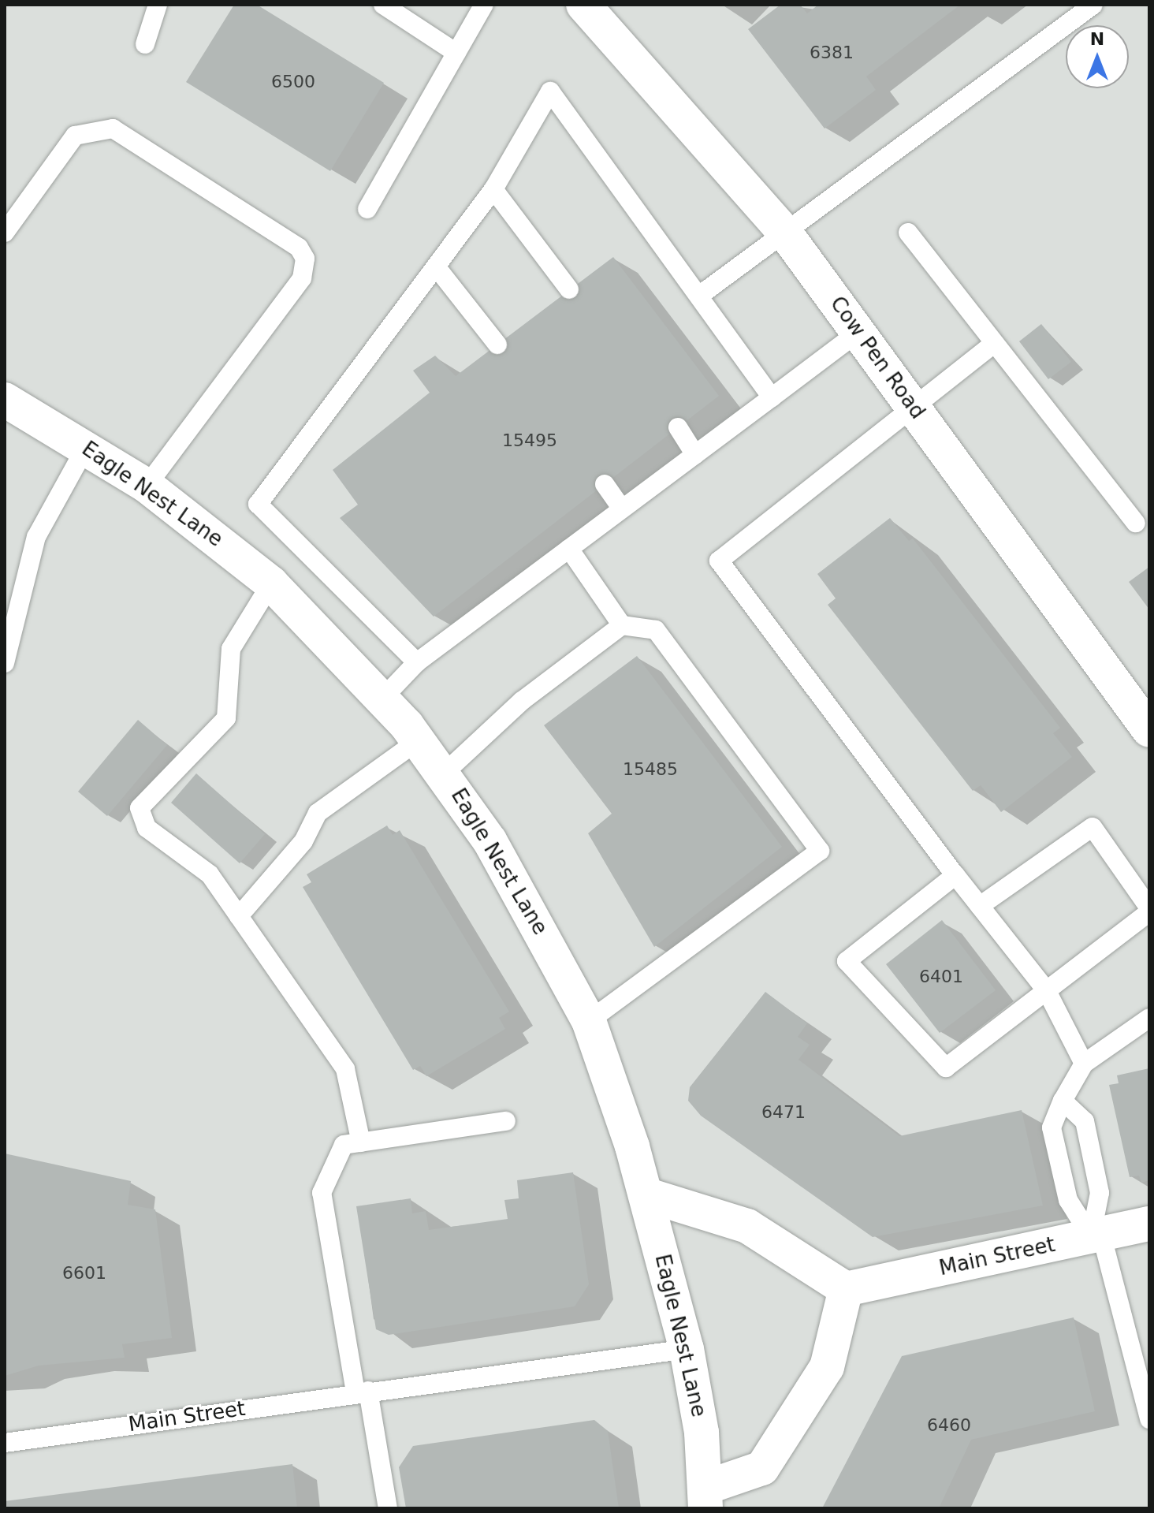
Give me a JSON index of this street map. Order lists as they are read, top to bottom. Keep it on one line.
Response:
{"streets":{"street":["Cow Pen Road","Eagle Nest Lane","Main Street"]},"crossings":[["Eagle Nest Lane","Main Street"]],"house_numbers":["6381","6500","15495","15485","6401","6471","6601","6460"],"north":"top"}
